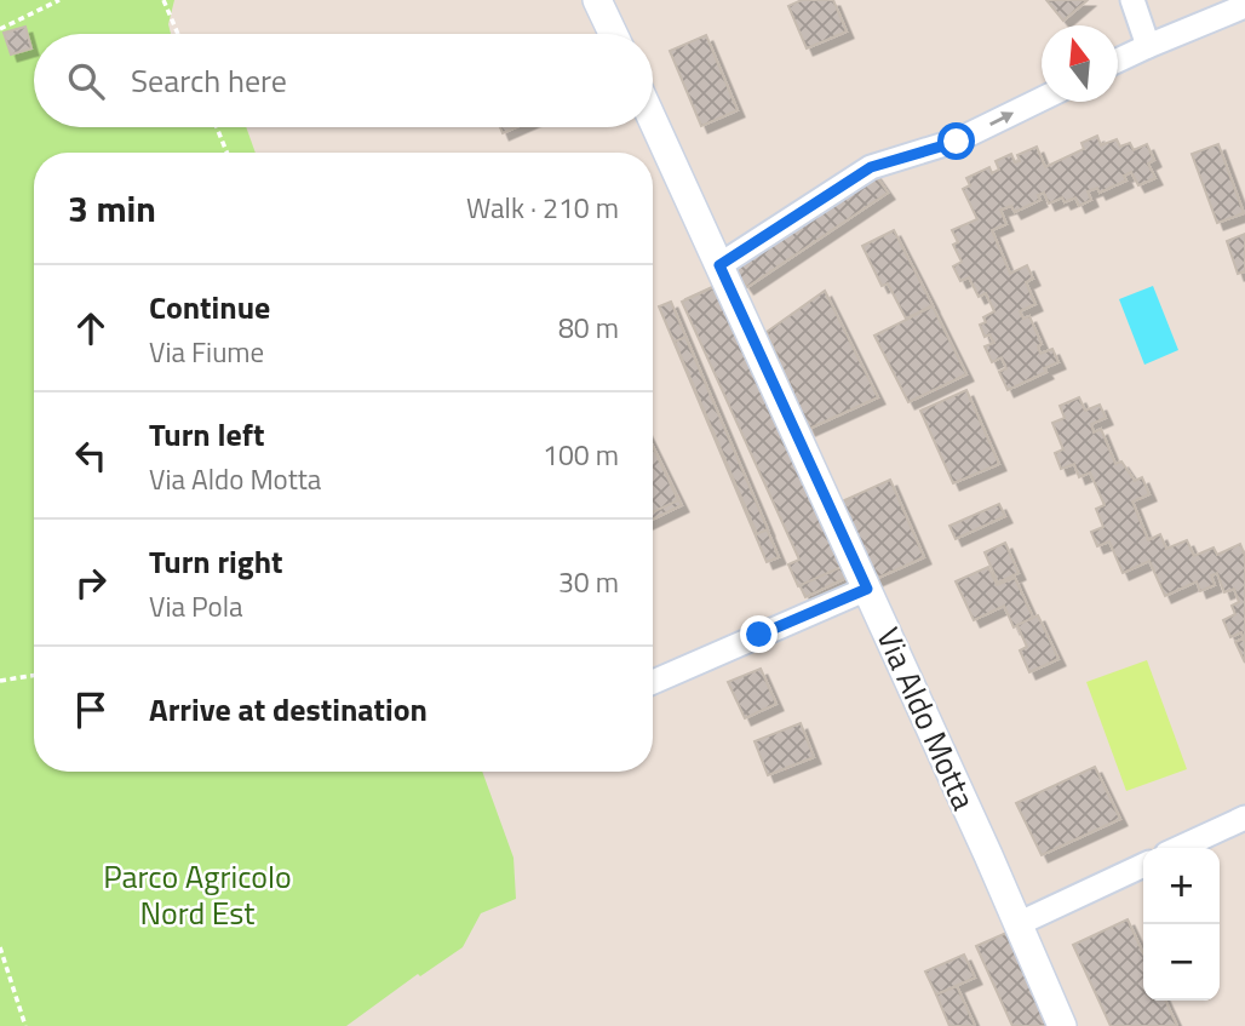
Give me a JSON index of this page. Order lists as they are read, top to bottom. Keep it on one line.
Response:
{"streets":{"street":["Via Aldo Motta"]},"parks":["Parco Agricolo Nord Est"],"north":"top","page":{"search":"Search here","heading":["3 min","Walk · 210 m"],"list":[["Continue","Via Fiume","80 m"],["Turn left","Via Aldo Motta","100 m"],["Turn right","Via Pola","30 m"],"Arrive at destination"],"map_buttons":["+","−"]}}
